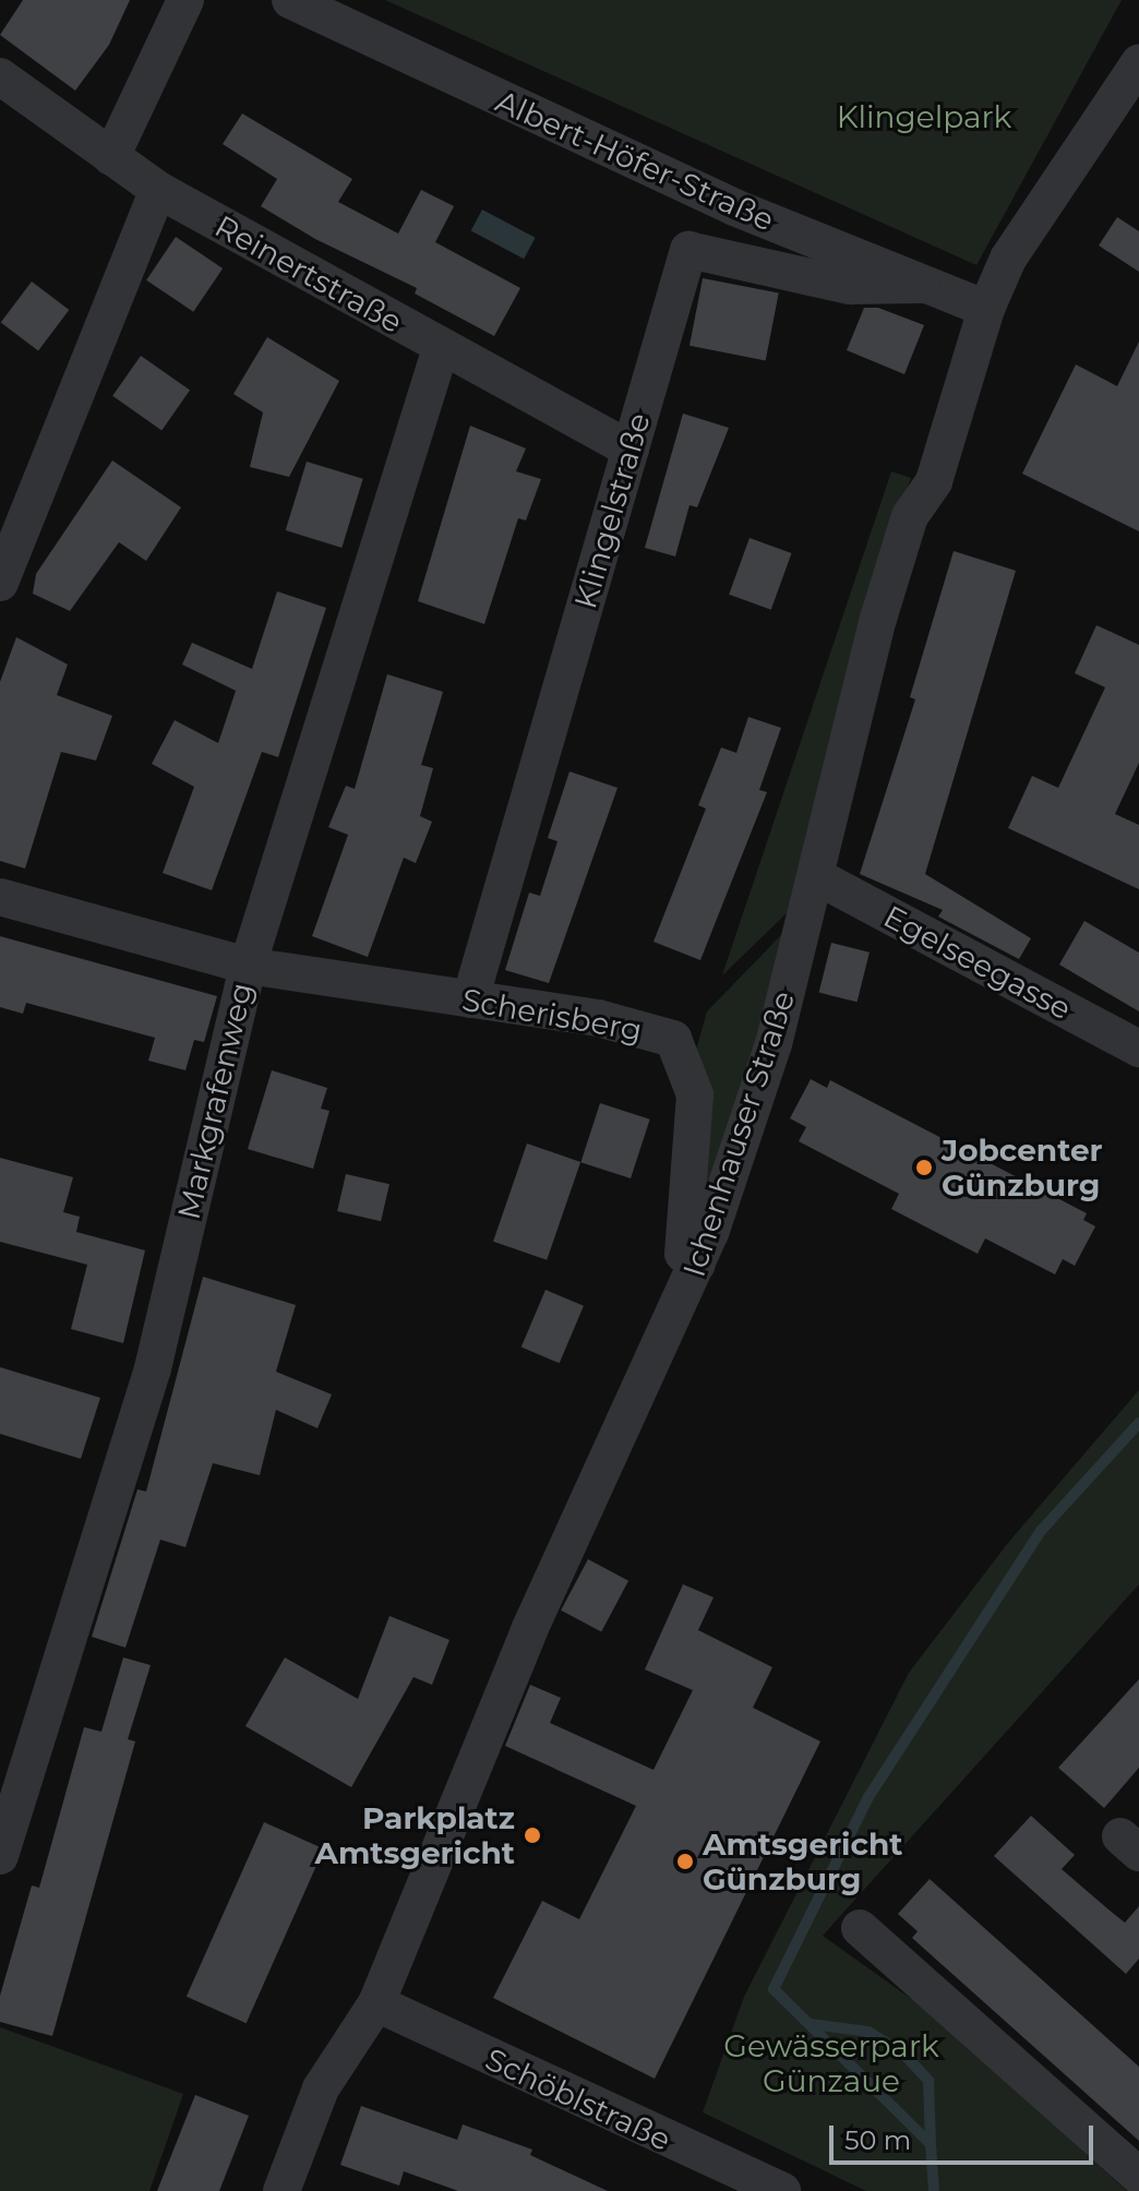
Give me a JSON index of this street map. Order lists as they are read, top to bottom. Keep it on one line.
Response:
{"streets":{"street":["Albert-Höfer-Straße","Reinertstraße","Klingelstraße","Egelseegasse","Scherisberg","Markgrafenweg","Ichenhauser Straße","Schöblstraße"]},"crossings":[["Albert-Höfer-Straße","Klingelstraße"],["Albert-Höfer-Straße","Ichenhauser Straße"],["Reinertstraße","Klingelstraße"],["Reinertstraße","Markgrafenweg"],["Klingelstraße","Scherisberg"],["Egelseegasse","Ichenhauser Straße"],["Scherisberg","Markgrafenweg"],["Scherisberg","Ichenhauser Straße"],["Ichenhauser Straße","Schöblstraße"]],"parks":["Klingelpark","Gewässerpark Günzaue"],"places":["Jobcenter Günzburg","Parkplatz Amtsgericht","Amtsgericht Günzburg"],"scale_bar":"50 m"}
